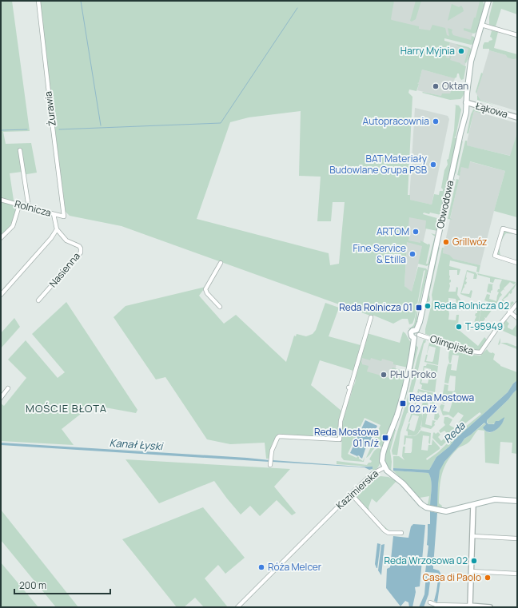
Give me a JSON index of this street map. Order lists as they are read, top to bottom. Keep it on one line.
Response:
{"streets":{"main road":["Obwodowa","Kazimierska"],"street":["Żurawia","Łąkowa","Rolnicza","Nasienna","Olimpijska"]},"crossings":[["Żurawia","Rolnicza"],["Łąkowa","Obwodowa"],["Obwodowa","Olimpijska"],["Obwodowa","Kazimierska"]],"districts":["MOŚCIE BŁOTA"],"water":["Reda","Kanał Łyski"],"places":{"other":["Harry Myjnia","Oktan","Autopracownia","BAT Materiały Budowlane Grupa PSB","ARTOM","Grillwóz","Fine Service & Etilla","Reda Rolnicza 02","T-95949","PHU Proko","Reda Wrzosowa 02","Róża Melcer","Casa di Paolo"],"transit":["Reda Rolnicza 01","Reda Mostowa 02 n/ż","Reda Mostowa 01 n/ż"]},"scale_bar":"200 m"}
